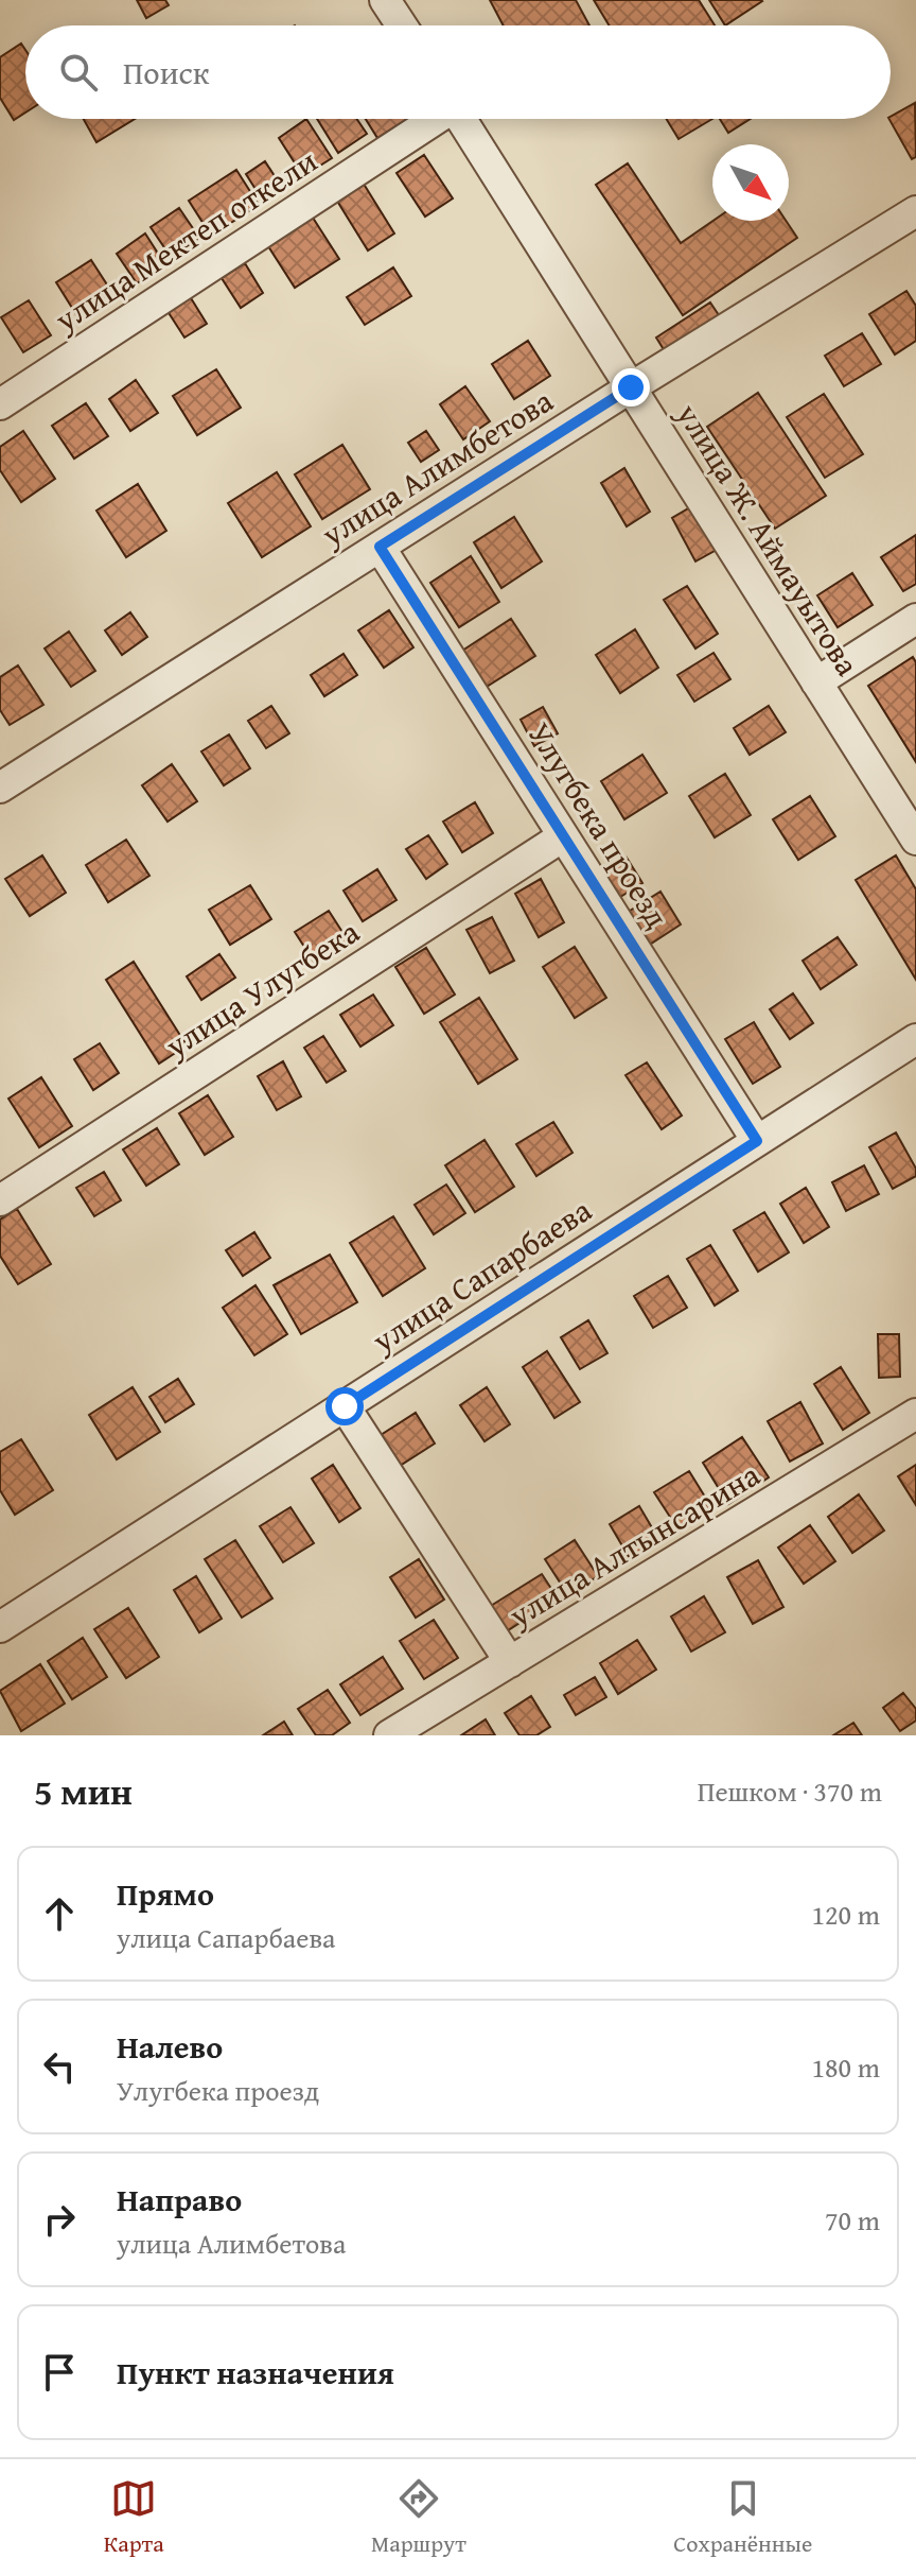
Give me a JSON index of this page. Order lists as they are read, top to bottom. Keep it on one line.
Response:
{"streets":{"street":["улица Мектеп откели","улица Алимбетова","улица Ж. Аймауытова","Улугбека проезд","улица Улугбека","улица Сапарбаева","улица Алтынсарина"]},"crossings":[["улица Алимбетова","улица Ж. Аймауытова"],["улица Алимбетова","Улугбека проезд"],["Улугбека проезд","улица Улугбека"],["Улугбека проезд","улица Сапарбаева"]],"north":"bottom right","page":{"search":"Поиск","heading":["5 мин","Пешком · 370 m"],"list":[["Прямо","улица Сапарбаева","120 m"],["Налево","Улугбека проезд","180 m"],["Направо","улица Алимбетова","70 m"],"Пункт назначения"],"nav":["Карта","Маршрут","Сохранённые"]}}
